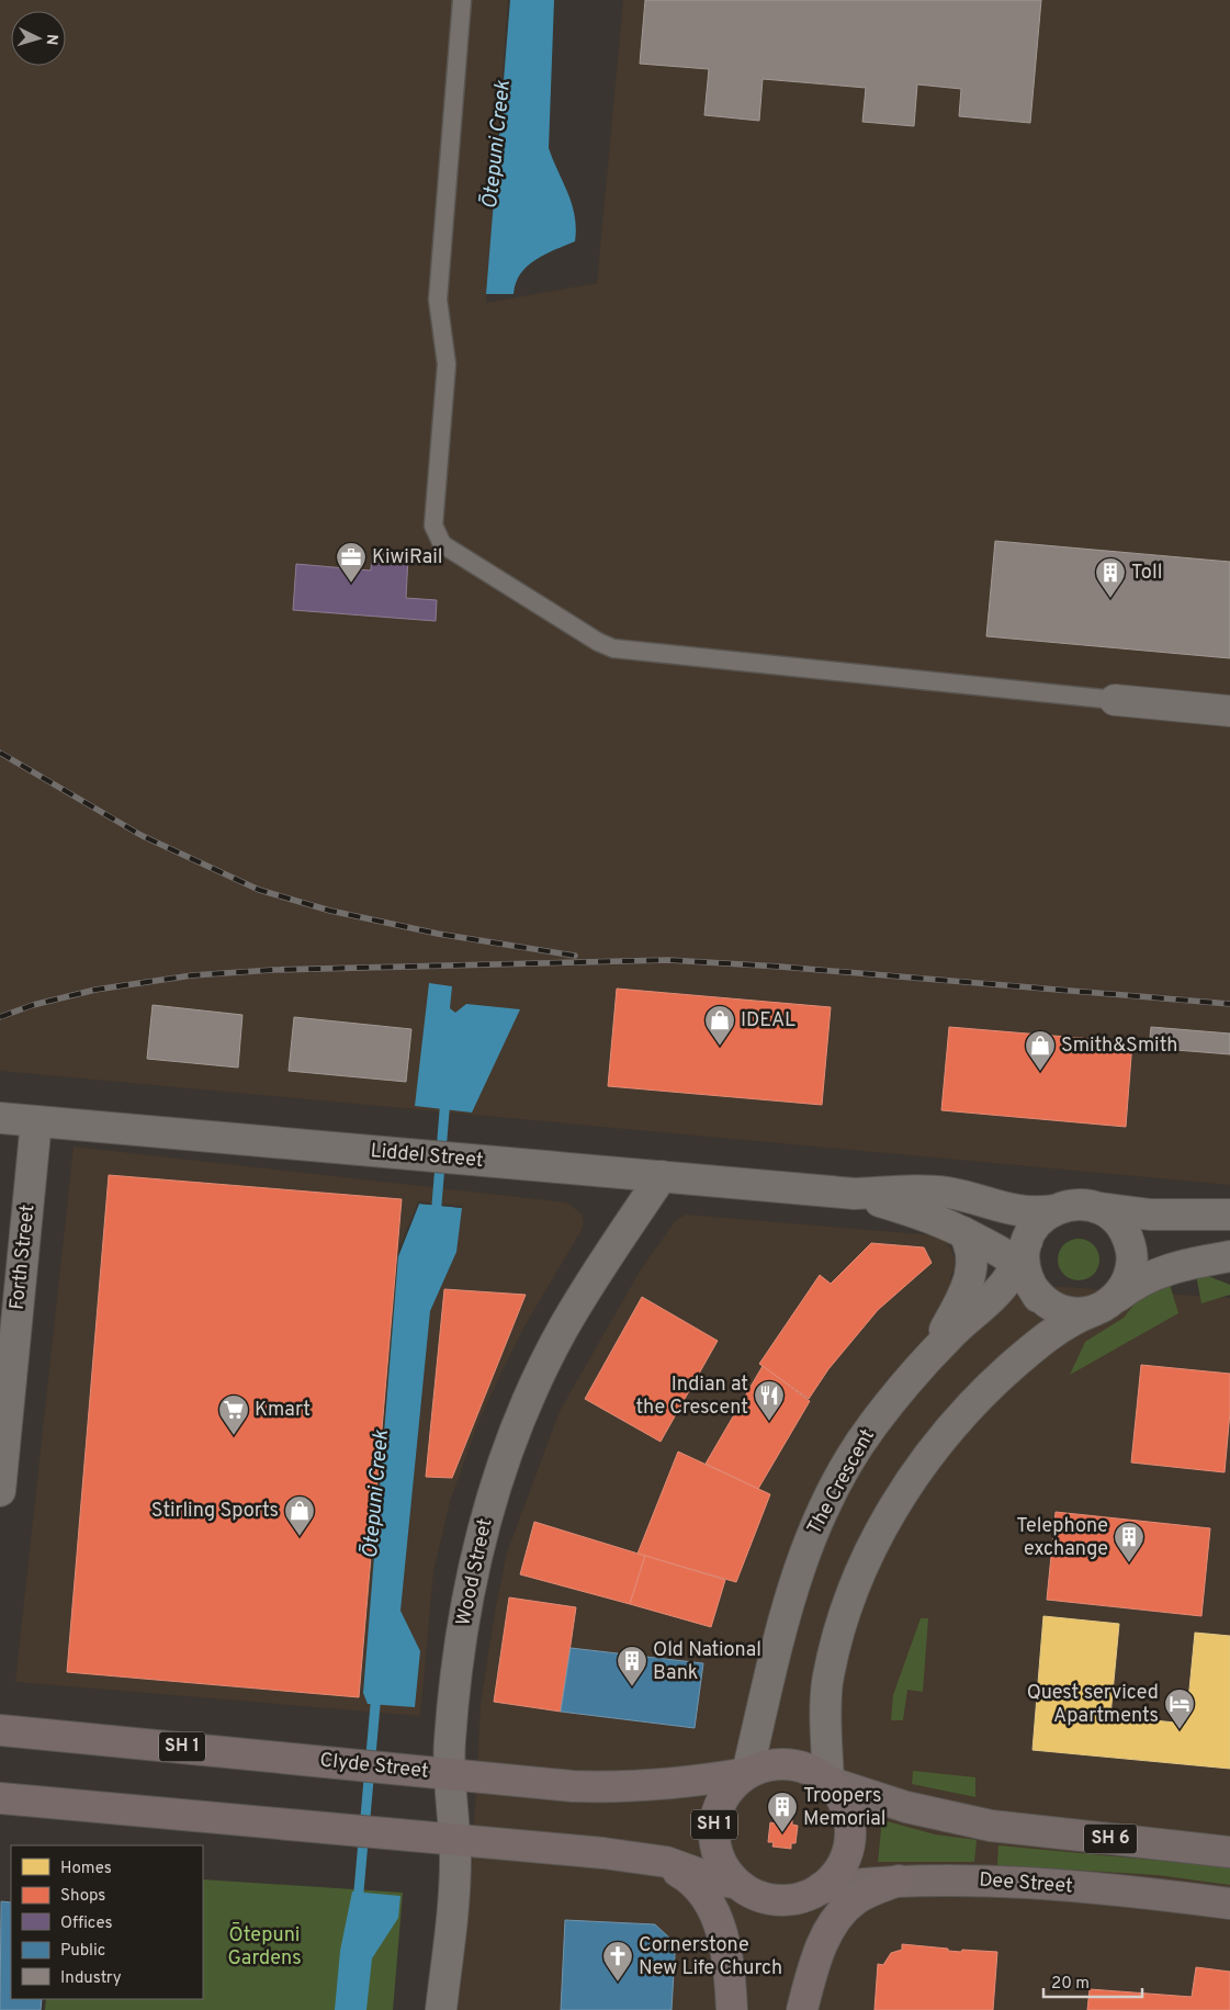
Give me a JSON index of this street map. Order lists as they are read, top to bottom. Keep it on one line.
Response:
{"streets":{"highway":["SH 1","Clyde Street"],"main road":["SH 6","Dee Street"],"street":["Liddel Street","Forth Street","The Crescent","Wood Street"]},"crossings":[["Liddel Street","Forth Street"],["Liddel Street","The Crescent"],["Liddel Street","Wood Street"],["The Crescent","SH 1"],["The Crescent","Clyde Street"],["The Crescent","SH 6"],["The Crescent","Dee Street"],["Wood Street","SH 1"],["Wood Street","Clyde Street"],["SH 1","Clyde Street"],["SH 1","SH 6"],["SH 1","Dee Street"],["Clyde Street","SH 6"],["Clyde Street","Dee Street"],["SH 6","Dee Street"]],"water":["Ōtepuni Creek"],"parks":["Ōtepuni Gardens"],"places":{"office":["KiwiRail"],"building":["Toll","Telephone exchange","Old National Bank","Troopers Memorial"],"shop":["IDEAL","Smith&Smith","Stirling Sports"],"restaurant":["Indian at the Crescent"],"supermarket":["Kmart"],"hotel":["Quest serviced Apartments"],"church":["Cornerstone New Life Church"]},"legend":["Homes","Shops","Offices","Public","Industry"],"scale_bar":"20 m","north":"right"}
